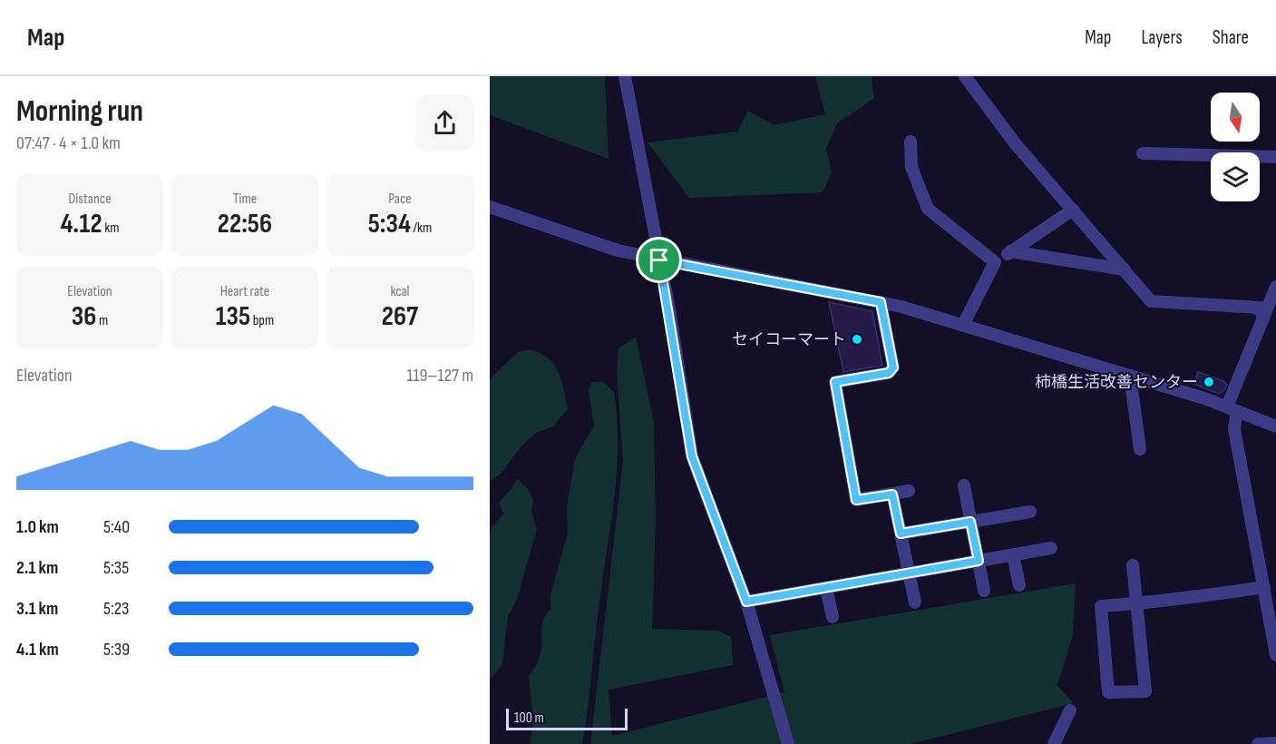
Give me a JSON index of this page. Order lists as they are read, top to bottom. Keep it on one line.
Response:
{"places":["セイコーマート","柿橋生活改善センター"],"scale_bar":"100 m","north":"bottom","page":{"header":"Map","nav":["Map","Layers","Share"],"heading":["Morning run","07:47 · 4 × 1.0 km"],"stats":[["Distance","4.12 km"],["Time","22:56"],["Pace","5:34 /km"],["Elevation","36 m"],["Heart rate","135 bpm"],["kcal","267"]],"chart":["Elevation","119–127 m"],"list":[{"name":"1.0 km","note":"5:40"},{"name":"2.1 km","note":"5:35"},{"name":"3.1 km","note":"5:23"},{"name":"4.1 km","note":"5:39"}],"scale":"100 m"}}
